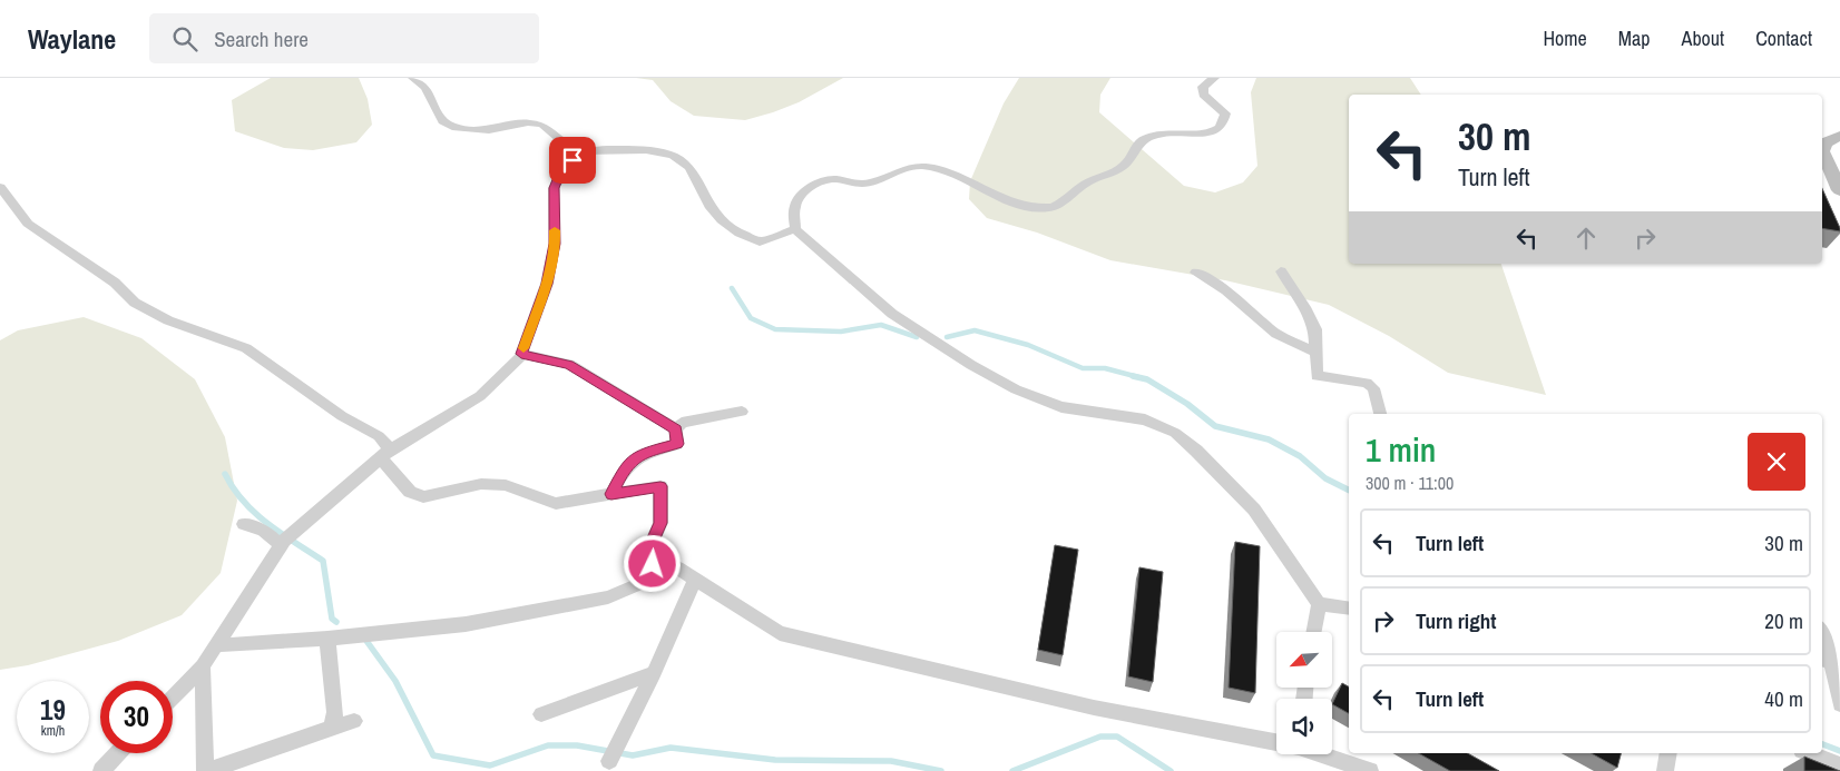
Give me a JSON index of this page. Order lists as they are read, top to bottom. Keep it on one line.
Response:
{"north":"bottom left","page":{"header":"Waylane","search":"Search here","nav":["Home","Map","About","Contact"],"turn":["30 m","Turn left"],"heading":["1 min","300 m · 11:00"],"list":[{"name":"Turn left","value":"30 m"},{"name":"Turn right","value":"20 m"},{"name":"Turn left","value":"40 m"}],"speed":"19 km/h","limit":"30"}}
